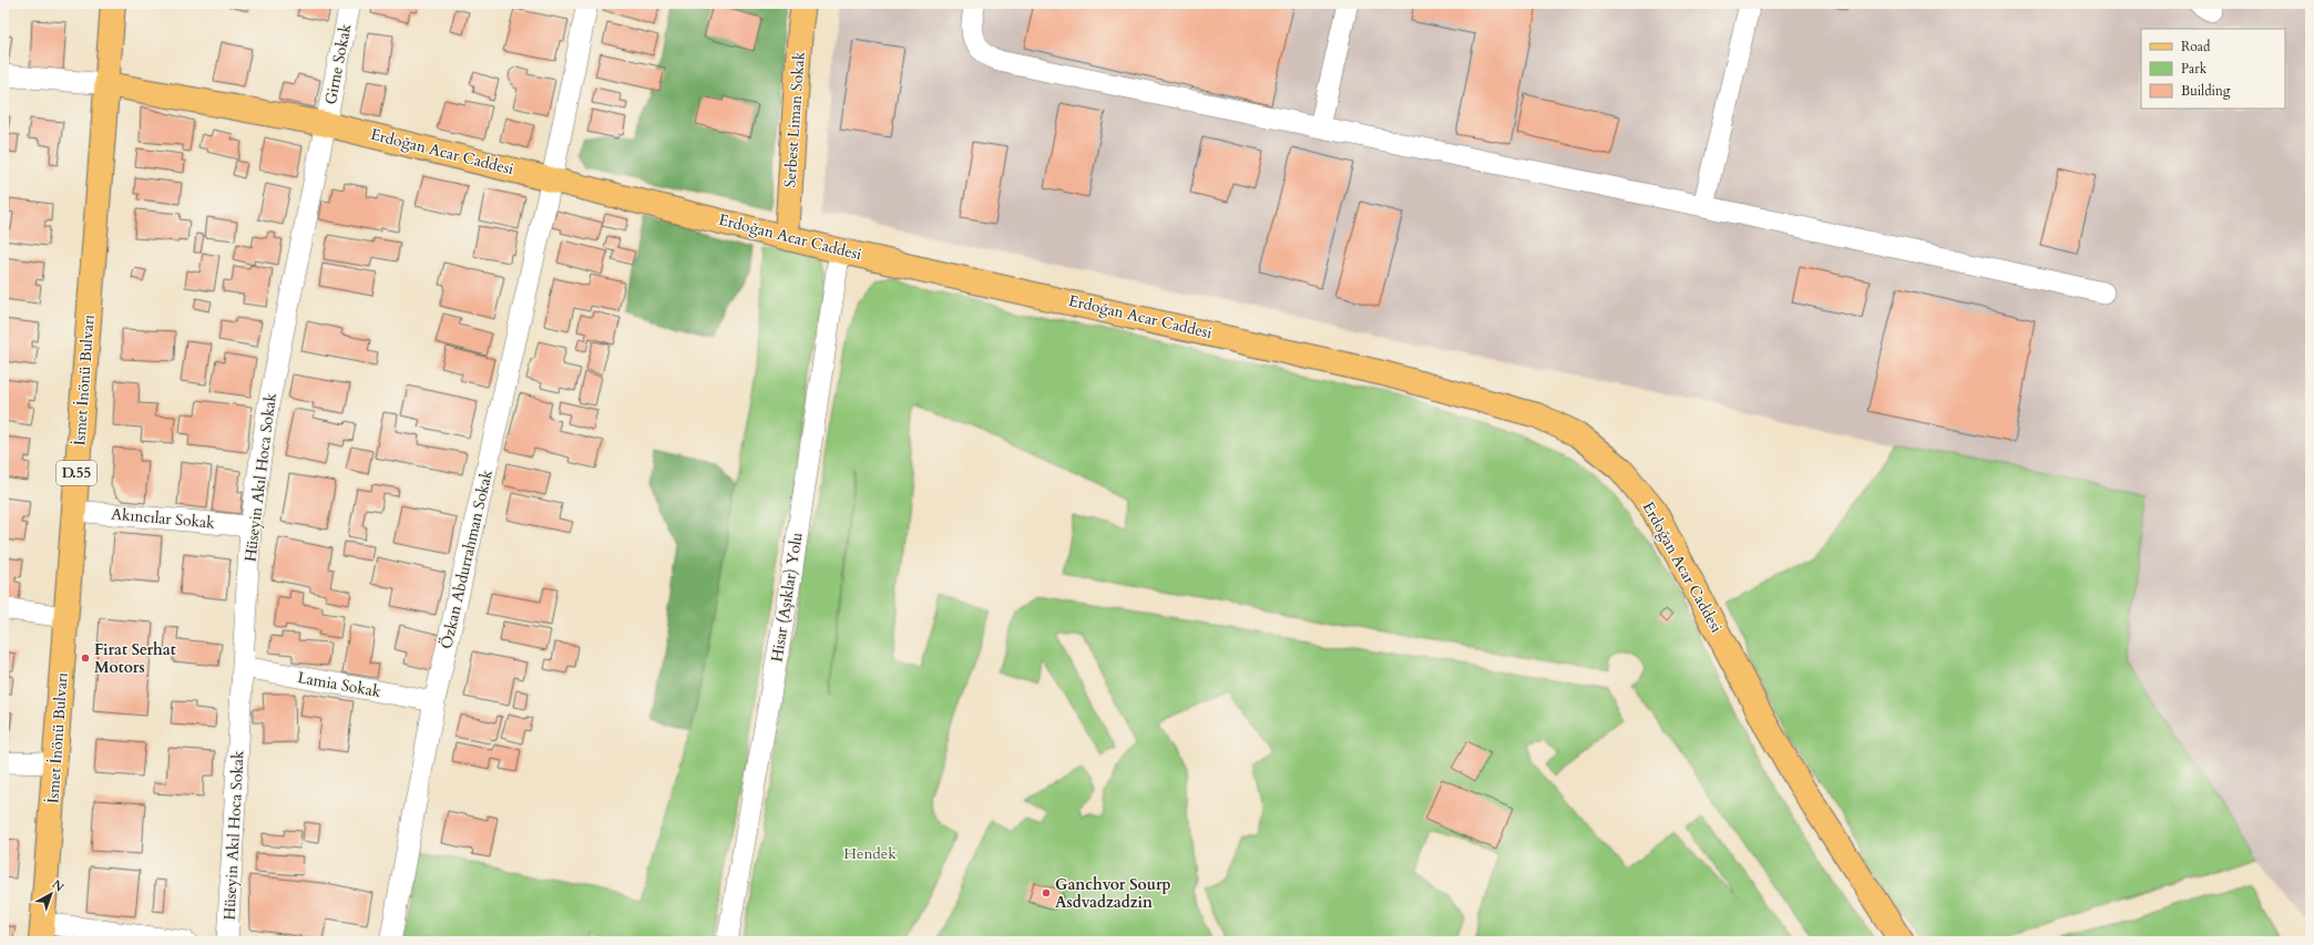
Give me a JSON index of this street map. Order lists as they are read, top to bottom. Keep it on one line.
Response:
{"streets":{"main road":["Serbest Liman Sokak","Erdoğan Acar Caddesi","İsmet İnönü Bulvarı","D.55"],"street":["Girne Sokak","Hüseyin Akıl Hoca Sokak","Akıncılar Sokak","Özkan Abdurrahman Sokak","Hisar (Aşıklar) Yolu","Lamia Sokak"]},"crossings":[["Girne Sokak","Erdoğan Acar Caddesi"],["Girne Sokak","Hüseyin Akıl Hoca Sokak"],["Serbest Liman Sokak","Erdoğan Acar Caddesi"],["Erdoğan Acar Caddesi","İsmet İnönü Bulvarı"],["Erdoğan Acar Caddesi","Hüseyin Akıl Hoca Sokak"],["Erdoğan Acar Caddesi","Özkan Abdurrahman Sokak"],["Erdoğan Acar Caddesi","Hisar (Aşıklar) Yolu"],["İsmet İnönü Bulvarı","Akıncılar Sokak"],["Hüseyin Akıl Hoca Sokak","Akıncılar Sokak"],["Hüseyin Akıl Hoca Sokak","Lamia Sokak"],["Özkan Abdurrahman Sokak","Lamia Sokak"]],"parks":["Hendek"],"places":["Firat Serhat Motors","Ganchvor Sourp Asdvadzadzin"],"legend":["Road","Park","Building"],"north":"top right"}
